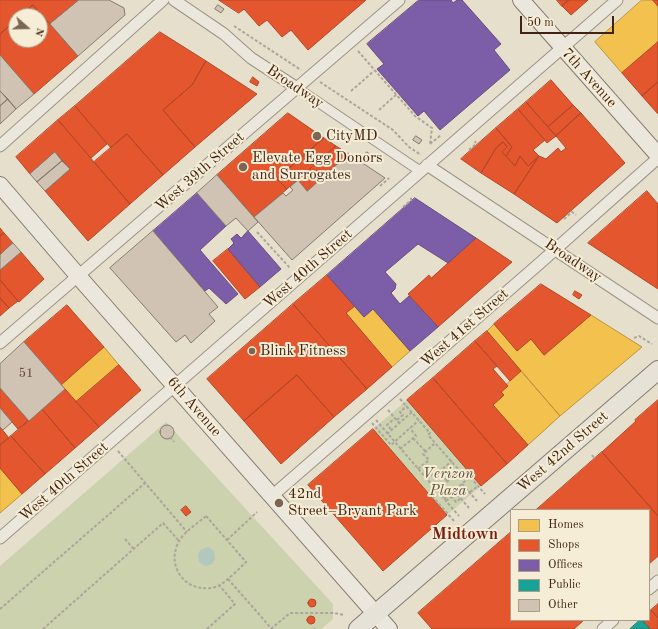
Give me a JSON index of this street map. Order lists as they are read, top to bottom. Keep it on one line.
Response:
{"streets":{"main road":["7th Avenue","6th Avenue","West 42nd Street"],"street":["Broadway","West 39th Street","West 40th Street","West 41st Street"]},"crossings":[["7th Avenue","West 40th Street"],["Broadway","West 39th Street"],["Broadway","West 40th Street"],["Broadway","West 41st Street"],["West 39th Street","6th Avenue"],["West 40th Street","6th Avenue"],["West 41st Street","6th Avenue"],["6th Avenue","West 42nd Street"]],"districts":["Midtown"],"parks":["Verizon Plaza"],"places":["CityMD","Elevate Egg Donors and Surrogates","Blink Fitness","42nd Street–Bryant Park"],"house_numbers":["51"],"legend":["Homes","Shops","Offices","Public","Other"],"scale_bar":"50 m","north":"right"}
